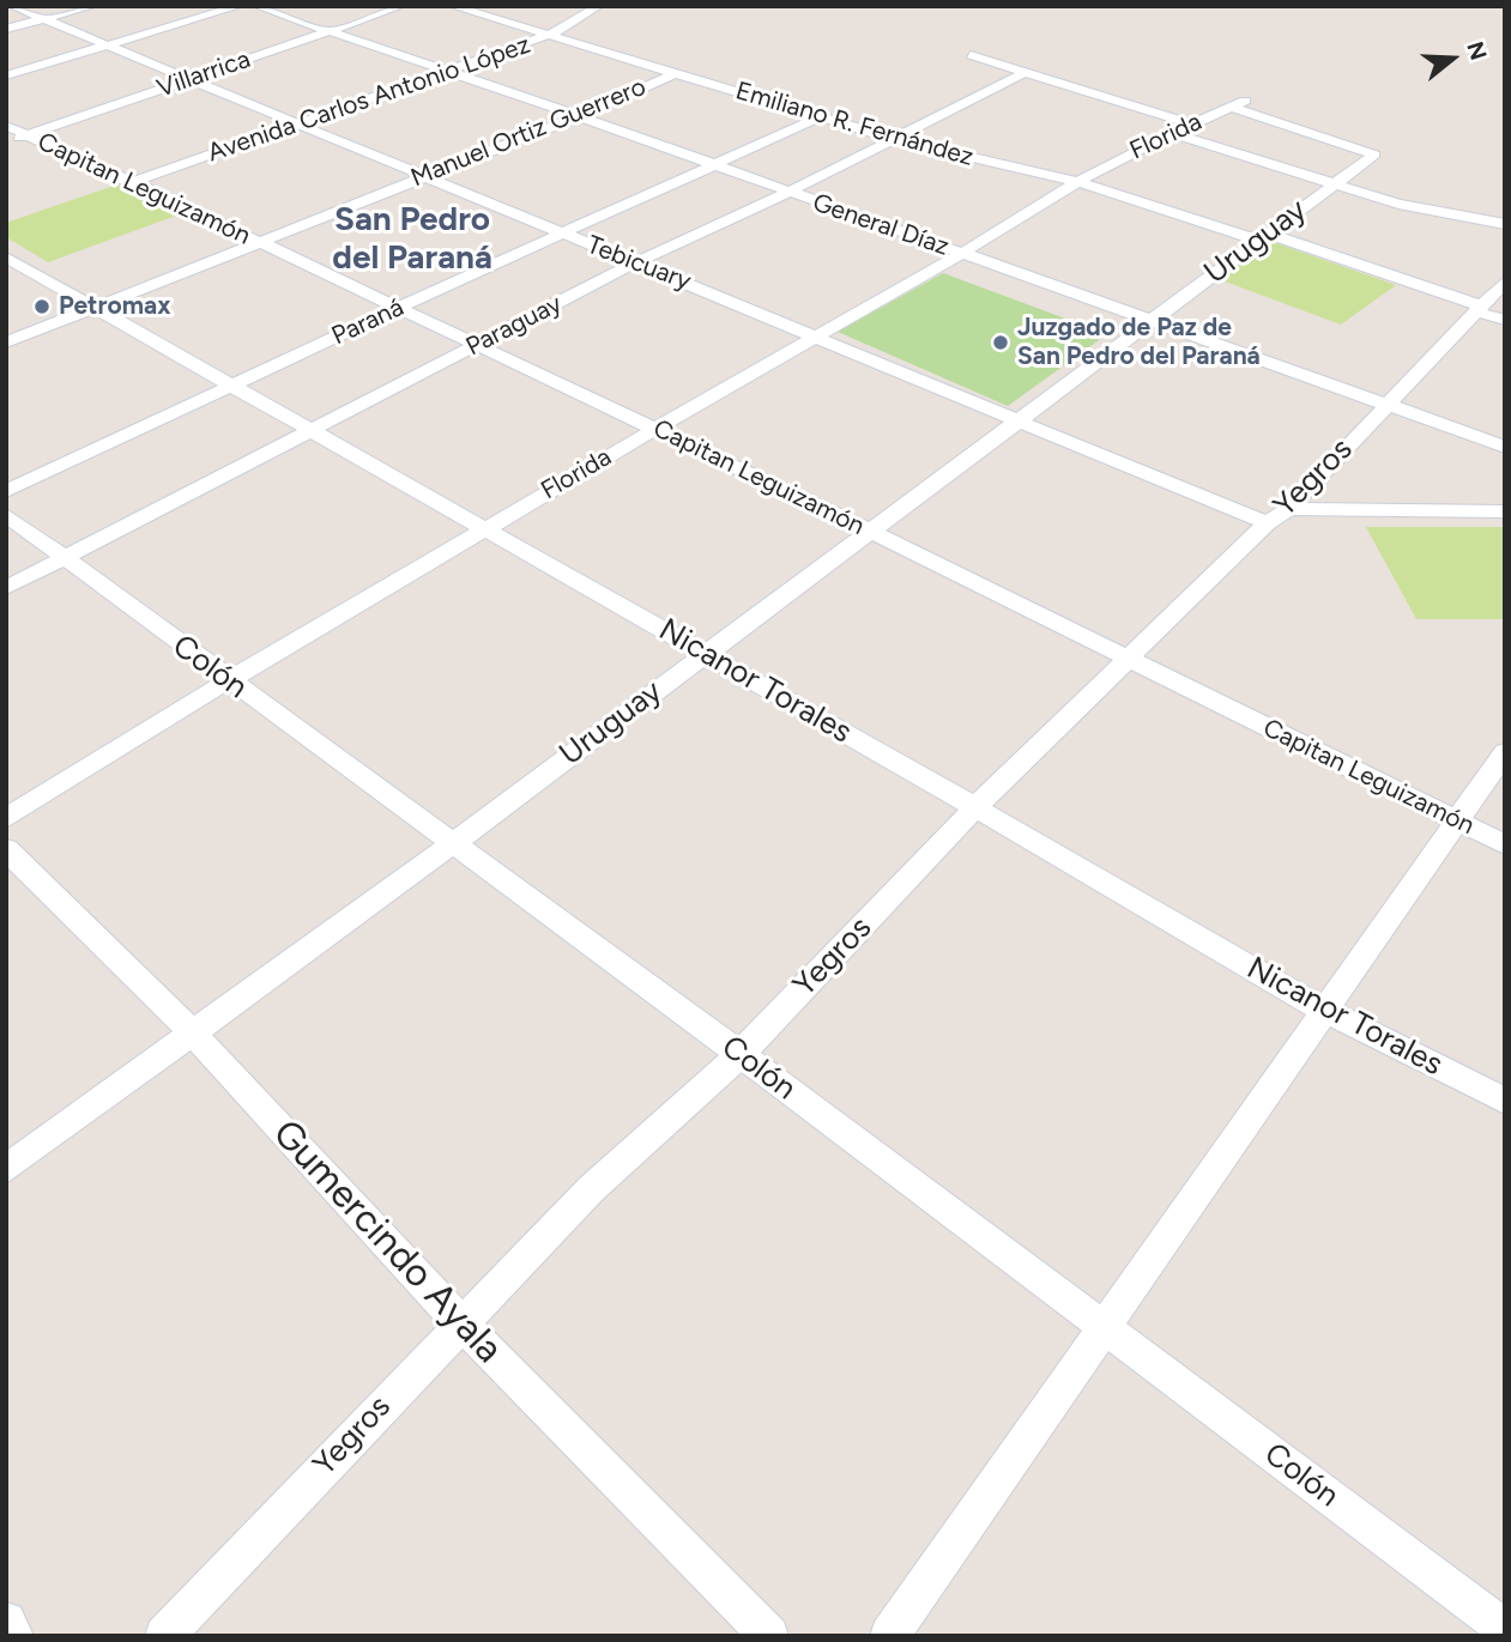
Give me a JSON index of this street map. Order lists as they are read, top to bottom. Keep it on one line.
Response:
{"streets":{"street":["Villarrica","Avenida Carlos Antonio López","Emiliano R. Fernández","Manuel Ortiz Guerrero","Florida","Capitan Leguizamón","General Díaz","Uruguay","Tebicuary","Paraná","Paraguay","Yegros","Colón","Nicanor Torales","Gumercindo Ayala"]},"crossings":[["Villarrica","Capitan Leguizamón"],["Villarrica","General Díaz"],["Villarrica","Tebicuary"],["Avenida Carlos Antonio López","Emiliano R. Fernández"],["Avenida Carlos Antonio López","Capitan Leguizamón"],["Avenida Carlos Antonio López","General Díaz"],["Avenida Carlos Antonio López","Tebicuary"],["Emiliano R. Fernández","Manuel Ortiz Guerrero"],["Emiliano R. Fernández","Florida"],["Emiliano R. Fernández","Uruguay"],["Emiliano R. Fernández","Paraná"],["Emiliano R. Fernández","Paraguay"],["Emiliano R. Fernández","Yegros"],["Manuel Ortiz Guerrero","Capitan Leguizamón"],["Manuel Ortiz Guerrero","General Díaz"],["Manuel Ortiz Guerrero","Tebicuary"],["Manuel Ortiz Guerrero","Nicanor Torales"],["Florida","Capitan Leguizamón"],["Florida","General Díaz"],["Florida","Uruguay"],["Florida","Tebicuary"],["Florida","Colón"],["Florida","Nicanor Torales"],["Capitan Leguizamón","Uruguay"],["Capitan Leguizamón","Paraná"],["Capitan Leguizamón","Paraguay"],["Capitan Leguizamón","Yegros"],["General Díaz","Uruguay"],["General Díaz","Paraná"],["General Díaz","Paraguay"],["General Díaz","Yegros"],["Uruguay","Tebicuary"],["Uruguay","Colón"],["Uruguay","Nicanor Torales"],["Uruguay","Gumercindo Ayala"],["Tebicuary","Paraná"],["Tebicuary","Paraguay"],["Tebicuary","Yegros"],["Paraná","Nicanor Torales"],["Paraguay","Colón"],["Paraguay","Nicanor Torales"],["Yegros","Colón"],["Yegros","Nicanor Torales"],["Yegros","Gumercindo Ayala"]],"districts":["San Pedro del Paraná"],"places":["Petromax","Juzgado de Paz de San Pedro del Paraná"],"north":"right"}
